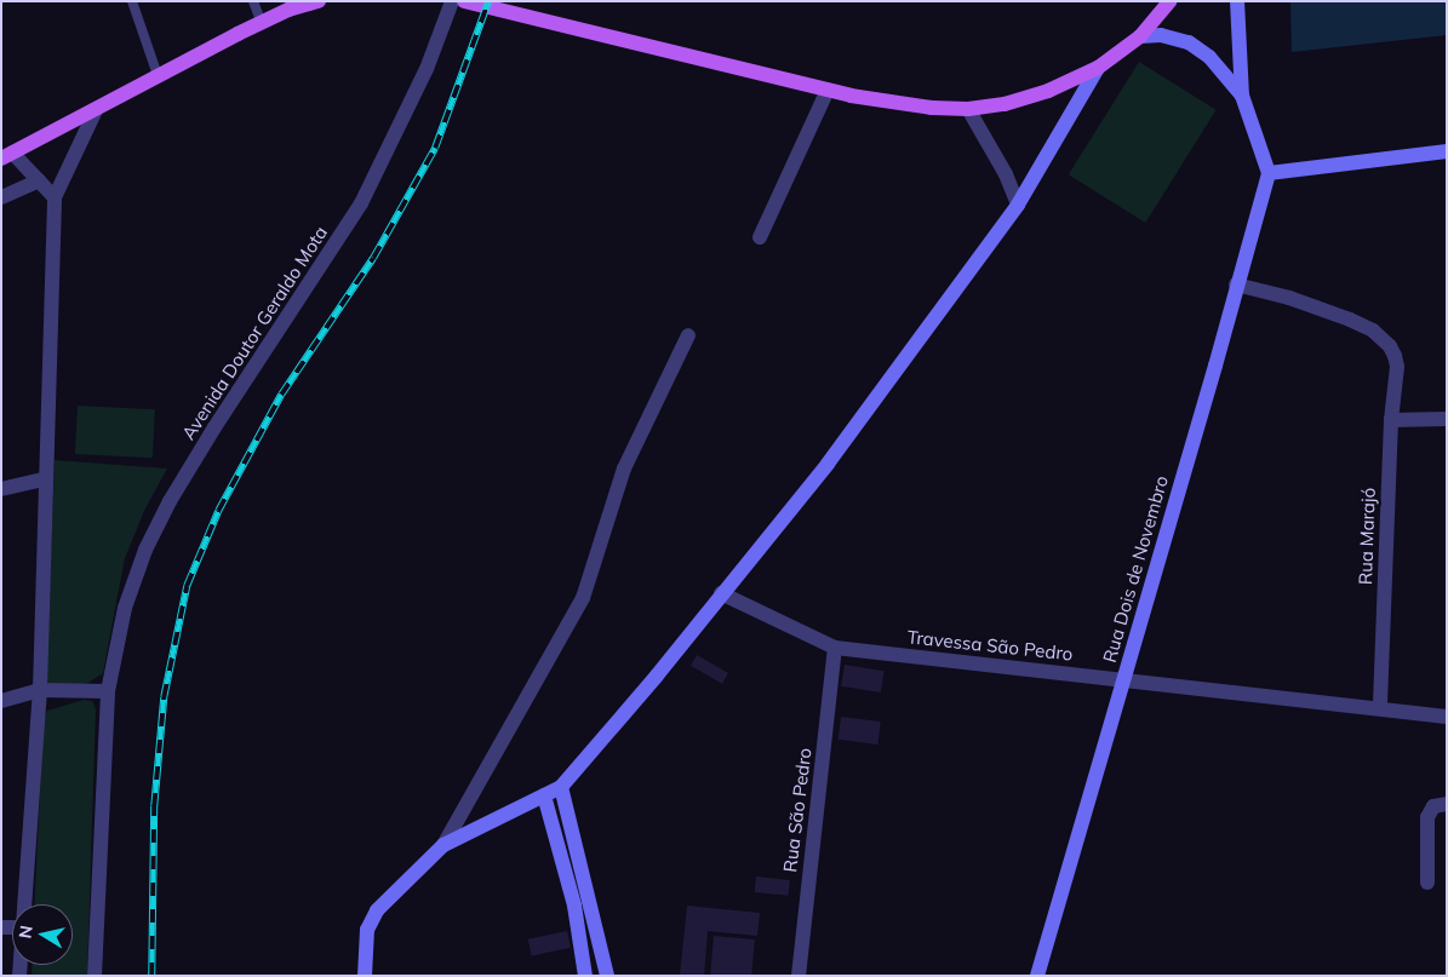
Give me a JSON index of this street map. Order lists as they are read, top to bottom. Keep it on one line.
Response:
{"streets":{"street":["Avenida Doutor Geraldo Mota","Rua Marajó","Rua Dois de Novembro","Travessa São Pedro","Rua São Pedro"]},"crossings":[["Rua Marajó","Rua Dois de Novembro"],["Rua Marajó","Travessa São Pedro"],["Rua Dois de Novembro","Travessa São Pedro"],["Travessa São Pedro","Rua São Pedro"]],"north":"left"}
